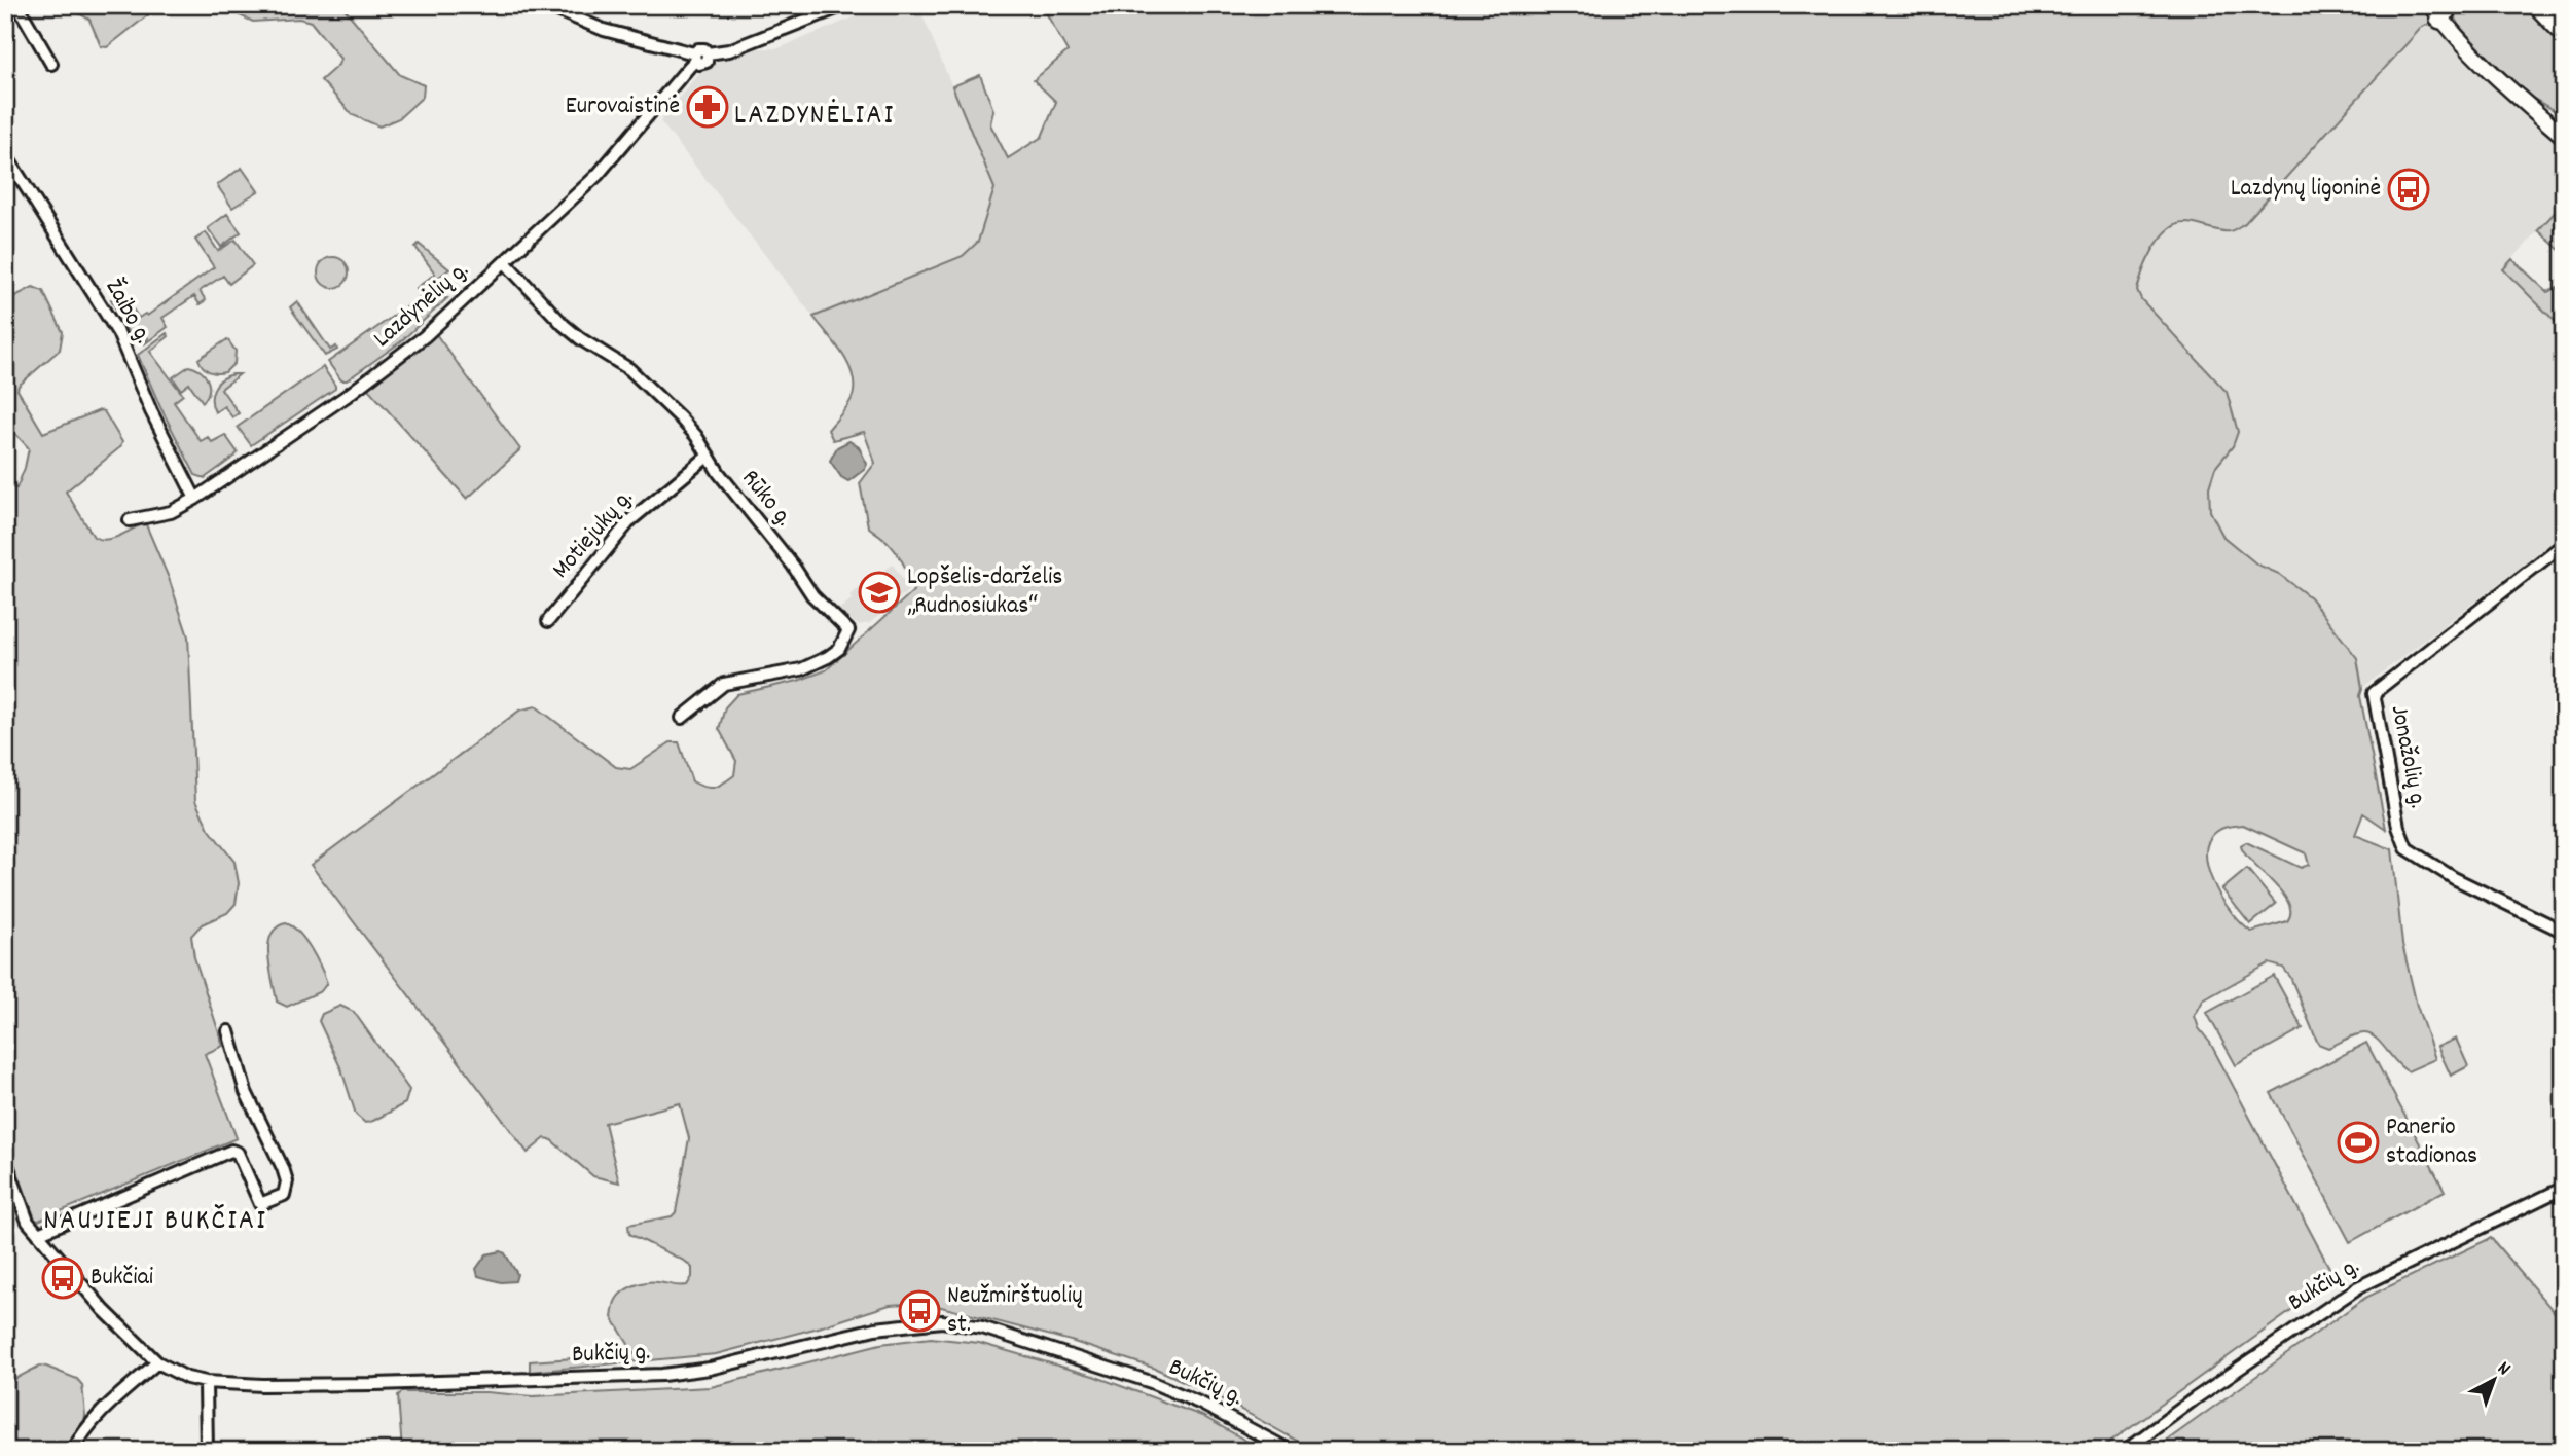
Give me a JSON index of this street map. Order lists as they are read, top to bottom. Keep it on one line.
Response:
{"streets":{"street":["Lazdynėlių g.","Žaibo g.","Rūko g.","Motiejukų g.","Jonažolių g.","Bukčių g."]},"crossings":[["Lazdynėlių g.","Žaibo g."],["Lazdynėlių g.","Rūko g."],["Rūko g.","Motiejukų g."]],"districts":["LAZDYNĖLIAI","NAUJIEJI BUKČIAI"],"places":{"pharmacy":["Eurovaistinė"],"bus stop":["Lazdynų ligoninė","Bukčiai","Neužmirštuolių st."],"school or university":["Lopšelis-darželis „Rudnosiukas“"],"sports":["Panerio stadionas"]},"north":"top right"}
